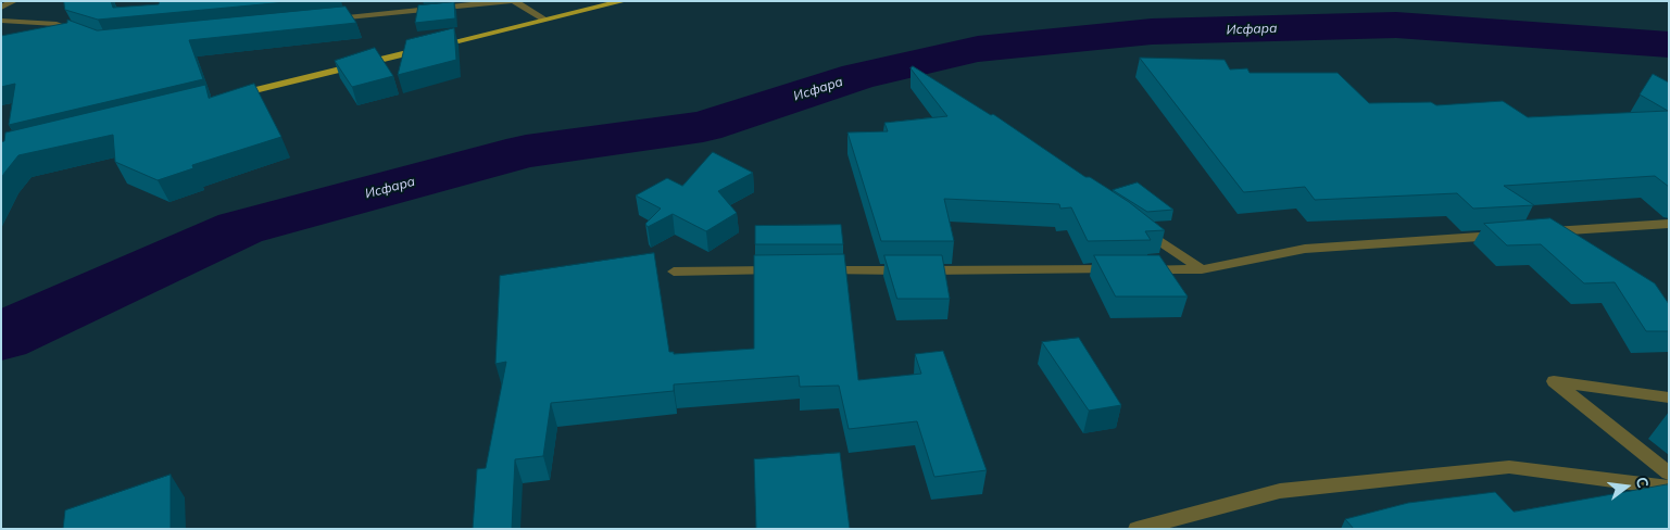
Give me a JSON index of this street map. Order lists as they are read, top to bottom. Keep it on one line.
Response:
{"water":["Исфара"],"north":"right"}
